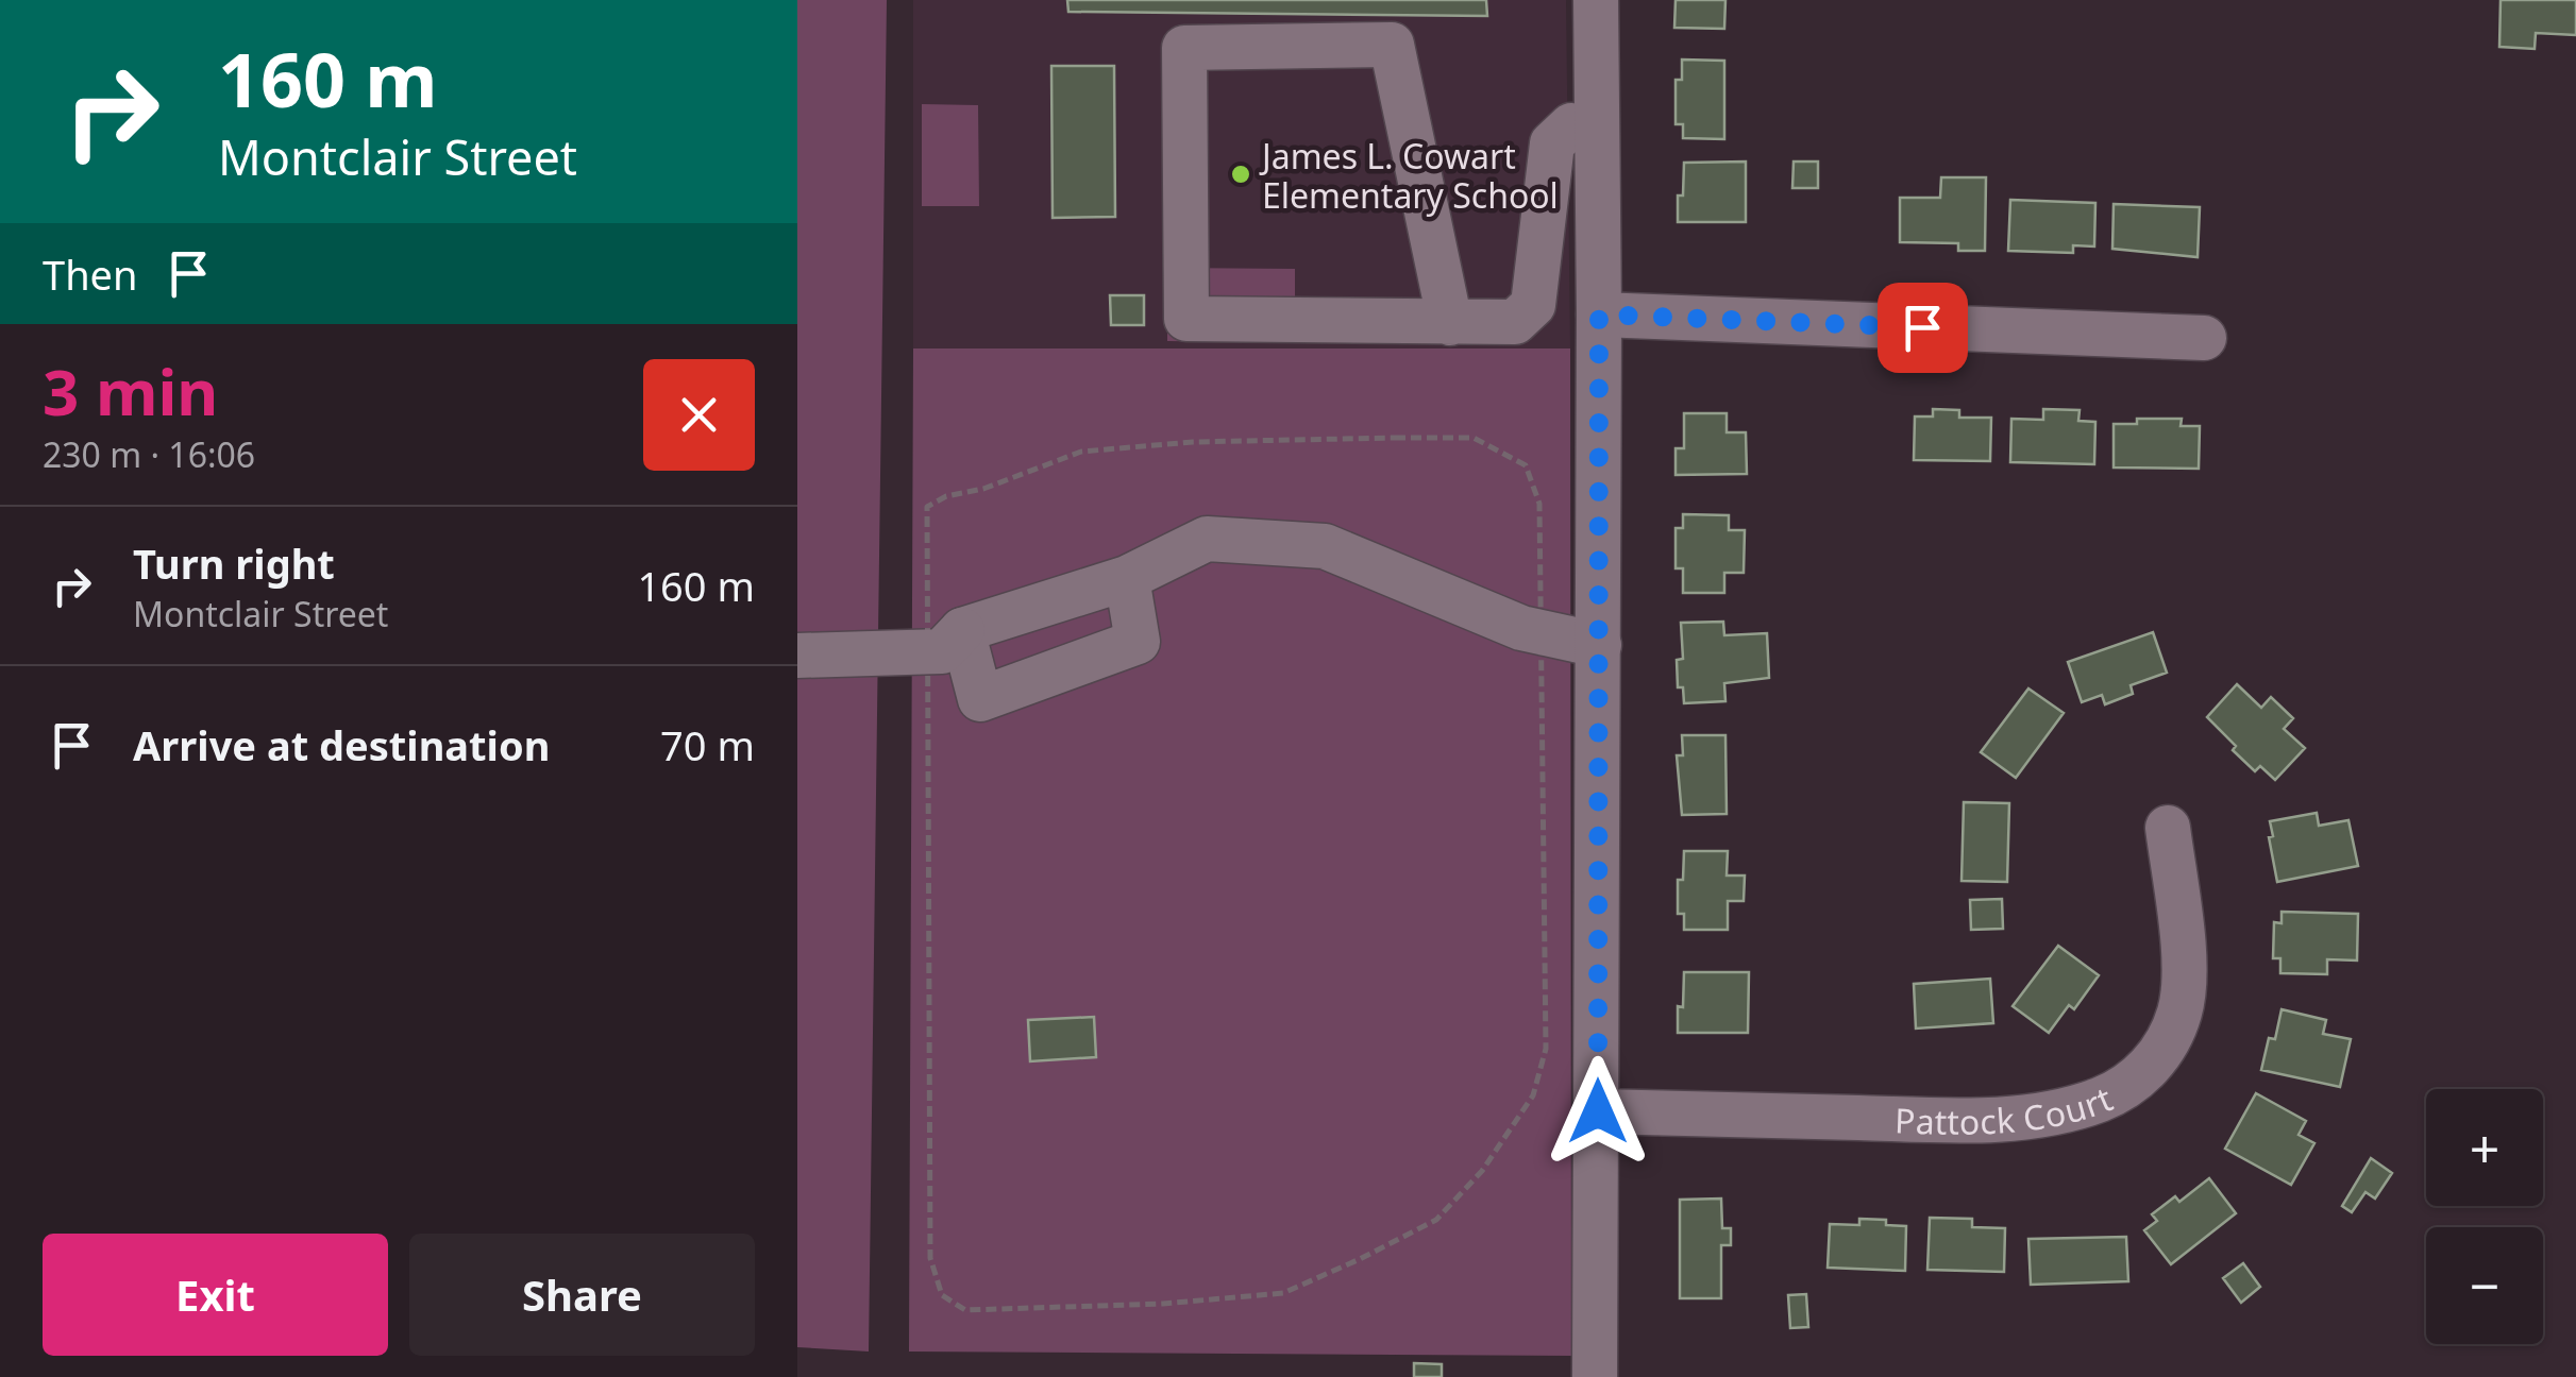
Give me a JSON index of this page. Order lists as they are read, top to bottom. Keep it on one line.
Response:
{"streets":{"street":["Pattock Court"]},"places":["James L. Cowart Elementary School"],"page":{"turn":["160 m","Montclair Street"],"then":"Then","heading":["3 min","230 m · 16:06"],"list":[{"name":"Turn right","note":"Montclair Street","value":"160 m"},{"name":"Arrive at destination","value":"70 m"}],"map_buttons":["+","−"],"buttons":["Exit","Share"]}}
